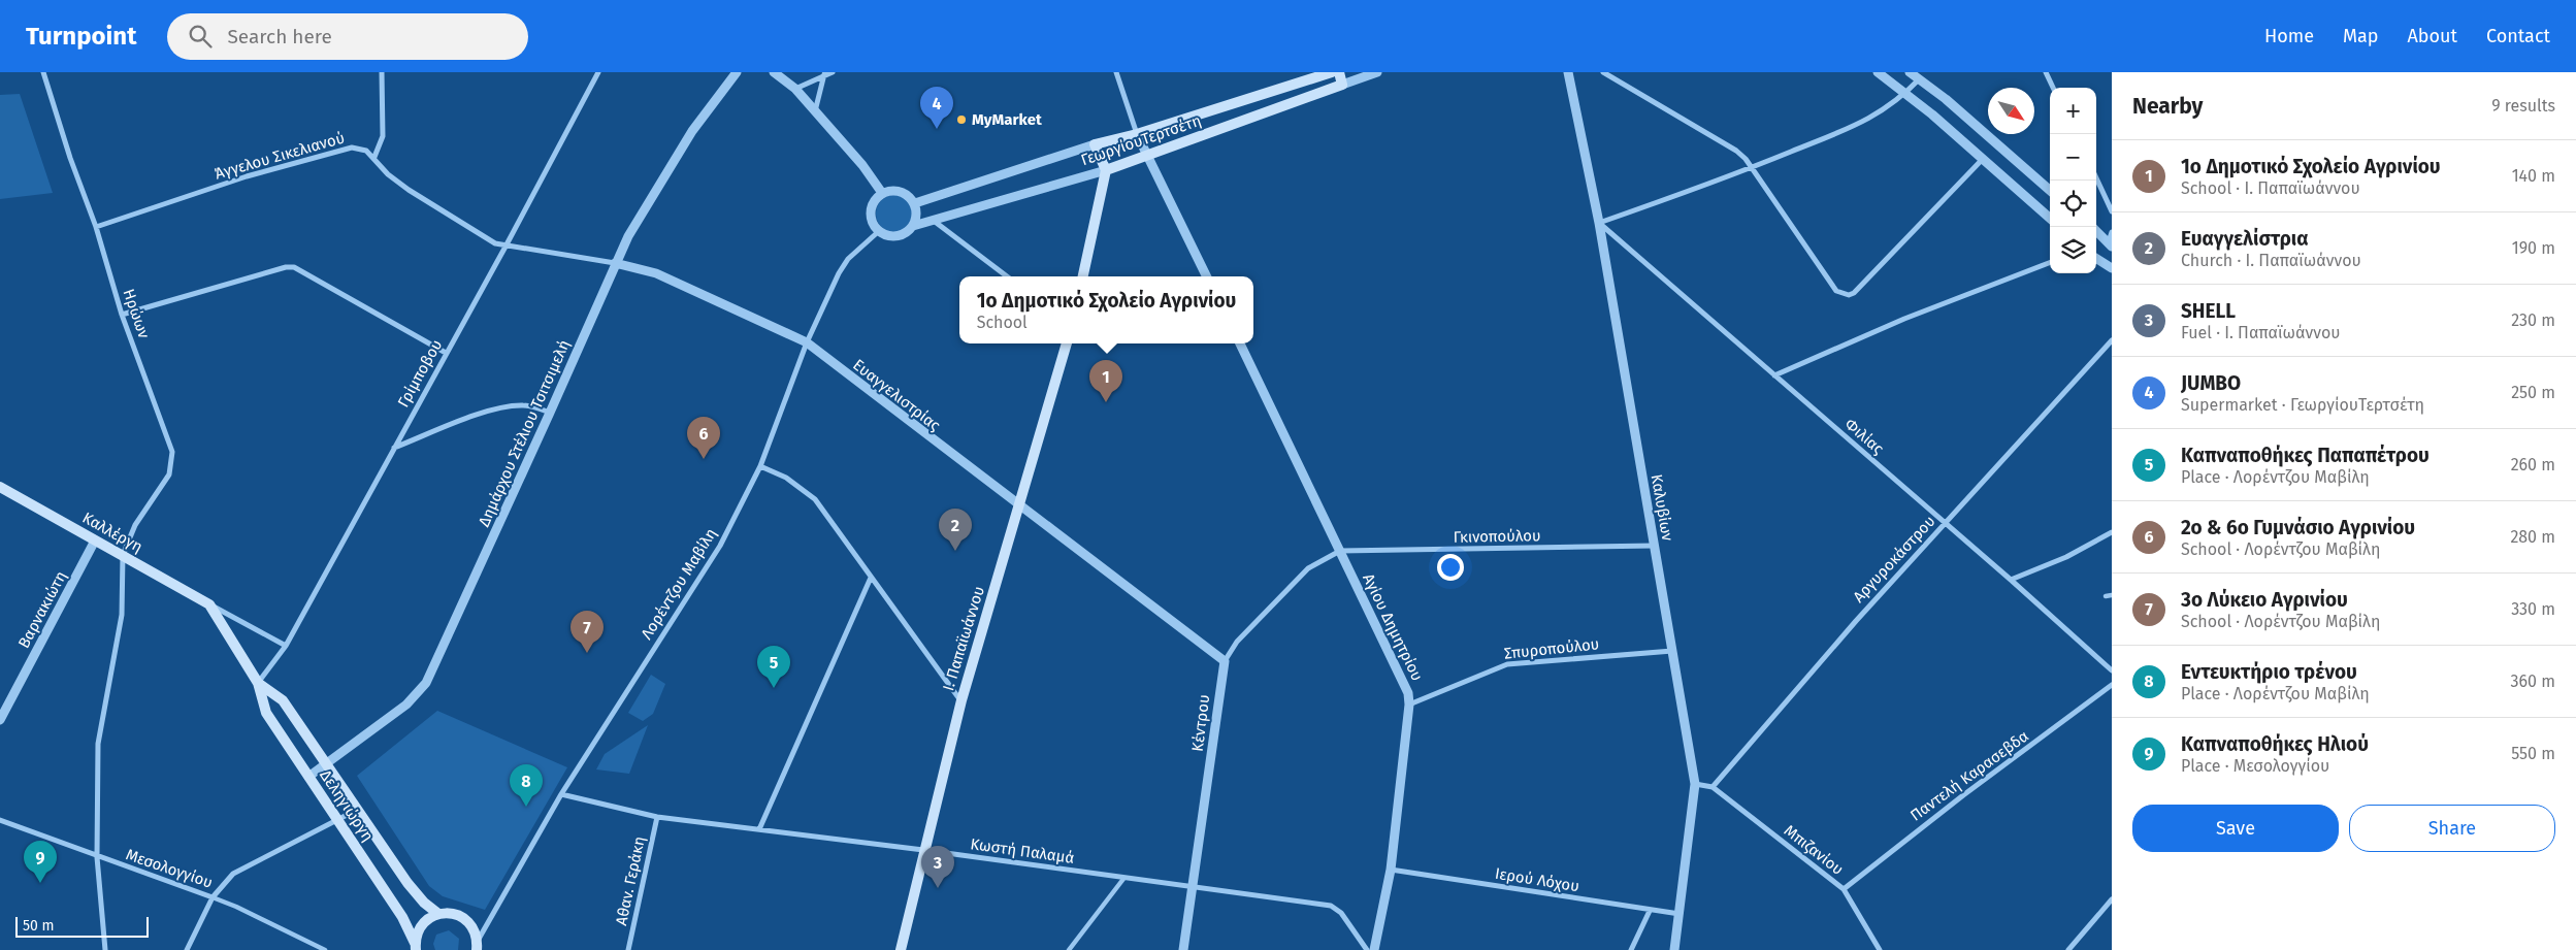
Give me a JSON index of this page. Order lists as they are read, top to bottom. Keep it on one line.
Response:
{"streets":{"main road":["ΓεωργίουΤερτσέτη","Καλλέργη","Ι. Παπαϊωάννου","Δεληγιώργη"],"street":["Άγγελου Σικελιανού","Ηρώων","Γρίμποβου","Ευαγγελιστρίας","Δημάρχου Στέλιου Τσιτσιμελή","Φιλίας","Καλυβίων","Γκινοπούλου","Αργυροκάστρου","Λορέντζου Μαβίλη","Βαρνακιώτη","Αγίου Δημητρίου","Σπυροπούλου","Κέντρου","Παντελή Καρασεβδα","Μπιζανίου","Κωστή Παλαμά","Μεσολογγίου","Ιερού Λόχου","Αθαν. Γεράκη"]},"crossings":[["ΓεωργίουΤερτσέτη","Λορέντζου Μαβίλη"],["Άγγελου Σικελιανού","Ηρώων"],["Άγγελου Σικελιανού","Γρίμποβου"],["Άγγελου Σικελιανού","Ευαγγελιστρίας"],["Ηρώων","Καλλέργη"],["Γρίμποβου","Ευαγγελιστρίας"],["Γρίμποβου","Δεληγιώργη"],["Ευαγγελιστρίας","Δημάρχου Στέλιου Τσιτσιμελή"],["Ευαγγελιστρίας","Λορέντζου Μαβίλη"],["Ευαγγελιστρίας","Ι. Παπαϊωάννου"],["Ευαγγελιστρίας","Κέντρου"],["Δημάρχου Στέλιου Τσιτσιμελή","Δεληγιώργη"],["Φιλίας","Καλυβίων"],["Φιλίας","Αργυροκάστρου"],["Καλυβίων","Γκινοπούλου"],["Καλυβίων","Σπυροπούλου"],["Καλυβίων","Ιερού Λόχου"],["Καλλέργη","Βαρνακιώτη"],["Καλλέργη","Δεληγιώργη"],["Γκινοπούλου","Αγίου Δημητρίου"],["Γκινοπούλου","Κέντρου"],["Αργυροκάστρου","Μπιζανίου"],["Λορέντζου Μαβίλη","Κωστή Παλαμά"],["Αγίου Δημητρίου","Σπυροπούλου"],["Αγίου Δημητρίου","Κέντρου"],["Αγίου Δημητρίου","Ιερού Λόχου"],["Ι. Παπαϊωάννου","Κωστή Παλαμά"],["Κέντρου","Κωστή Παλαμά"],["Παντελή Καρασεβδα","Μπιζανίου"],["Κωστή Παλαμά","Αθαν. Γεράκη"]],"places":["MyMarket"],"scale_bar":"50 m","north":"bottom right","page":{"header":"Turnpoint","search":"Search here","nav":["Home","Map","About","Contact"],"heading":["Nearby","9 results"],"pins":["4","1","6","2","7","5","8","9","3"],"map_buttons":["+","−"],"list":[{"mark":"1","name":"1ο Δημοτικό Σχολείο Αγρινίου","note":"School · Ι. Παπαϊωάννου","value":"140 m"},{"mark":"2","name":"Ευαγγελίστρια","note":"Church · Ι. Παπαϊωάννου","value":"190 m"},{"mark":"3","name":"SHELL","note":"Fuel · Ι. Παπαϊωάννου","value":"230 m"},{"mark":"4","name":"JUMBO","note":"Supermarket · ΓεωργίουΤερτσέτη","value":"250 m"},{"mark":"5","name":"Καπναποθήκες Παπαπέτρου","note":"Place · Λορέντζου Μαβίλη","value":"260 m"},{"mark":"6","name":"2ο & 6ο Γυμνάσιο Αγρινίου","note":"School · Λορέντζου Μαβίλη","value":"280 m"},{"mark":"7","name":"3ο Λύκειο Αγρινίου","note":"School · Λορέντζου Μαβίλη","value":"330 m"},{"mark":"8","name":"Εντευκτήριο τρένου","note":"Place · Λορέντζου Μαβίλη","value":"360 m"},{"mark":"9","name":"Καπναποθήκες Ηλιού","note":"Place · Μεσολογγίου","value":"550 m"}],"popup":["1ο Δημοτικό Σχολείο Αγρινίου","School"],"buttons":["Save","Share"],"scale":"50 m"}}
